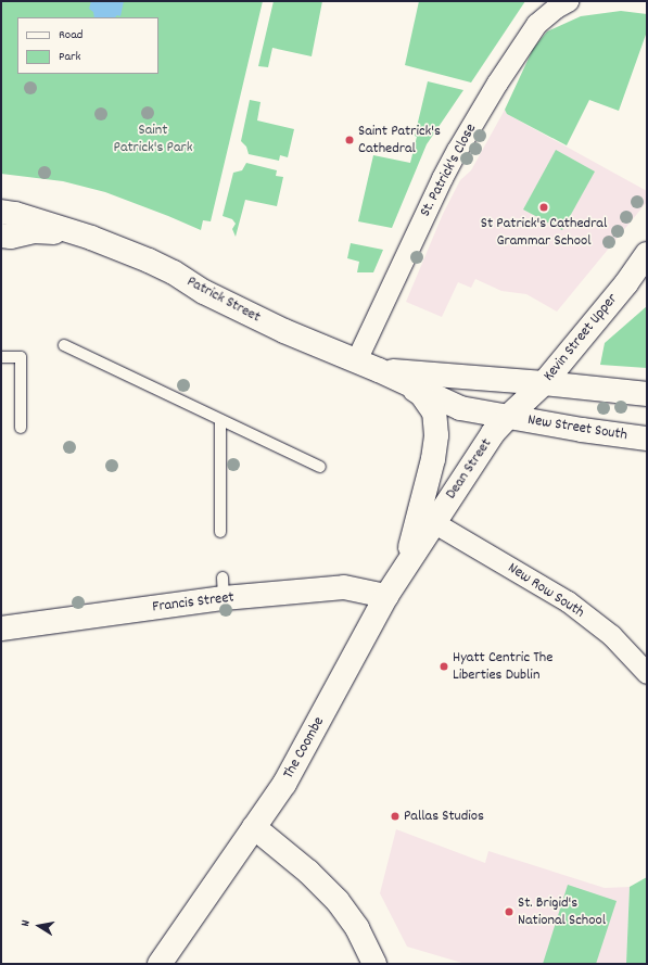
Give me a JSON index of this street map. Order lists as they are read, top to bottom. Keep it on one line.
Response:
{"streets":{"main road":["Patrick Street","Kevin Street Upper","New Street South","Dean Street","Francis Street","The Coombe"],"street":["St. Patrick's Close","New Row South"]},"crossings":[["St. Patrick's Close","Patrick Street"],["Patrick Street","Kevin Street Upper"],["Patrick Street","New Street South"],["Patrick Street","Dean Street"],["Kevin Street Upper","New Street South"],["Kevin Street Upper","Dean Street"],["New Street South","Dean Street"],["Dean Street","New Row South"],["Dean Street","The Coombe"],["New Row South","The Coombe"],["Francis Street","The Coombe"]],"parks":["Saint Patrick's Park"],"places":["Saint Patrick's Cathedral","St Patrick's Cathedral Grammar School","Hyatt Centric The Liberties Dublin","Pallas Studios","St. Brigid's National School"],"legend":["Road","Park"],"north":"left"}
